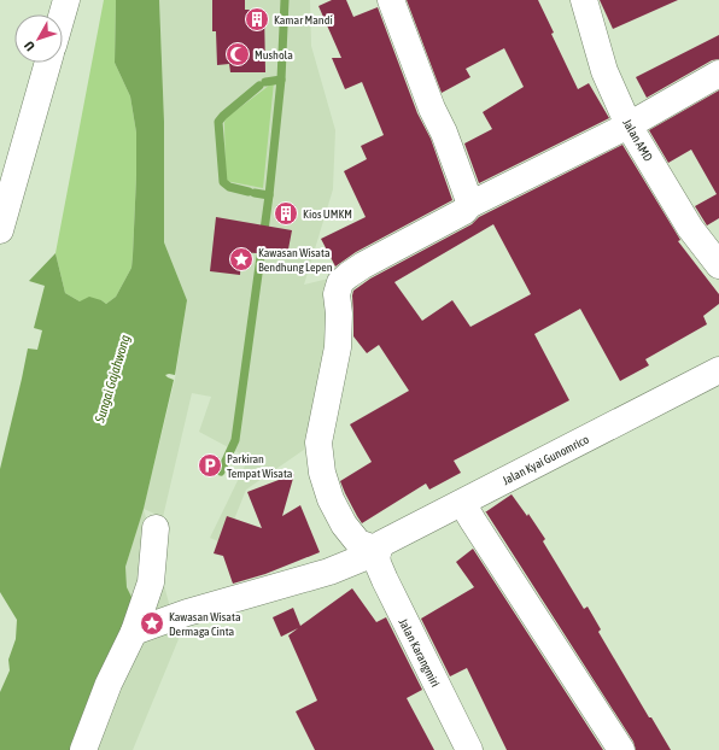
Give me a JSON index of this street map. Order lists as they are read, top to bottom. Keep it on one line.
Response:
{"streets":{"street":["Jalan AMD","Jalan Kyai Gunomrico","Jalan Karangmiri"]},"crossings":[["Jalan Kyai Gunomrico","Jalan Karangmiri"]],"water":["Sungai Gajahwong"],"places":{"building":["Kamar Mandi","Kios UMKM"],"mosque":["Mushola"],"place":["Kawasan Wisata Bendhung Lepen","Kawasan Wisata Dermaga Cinta"],"parking":["Parkiran Tempat Wisata"]},"north":"bottom left"}
